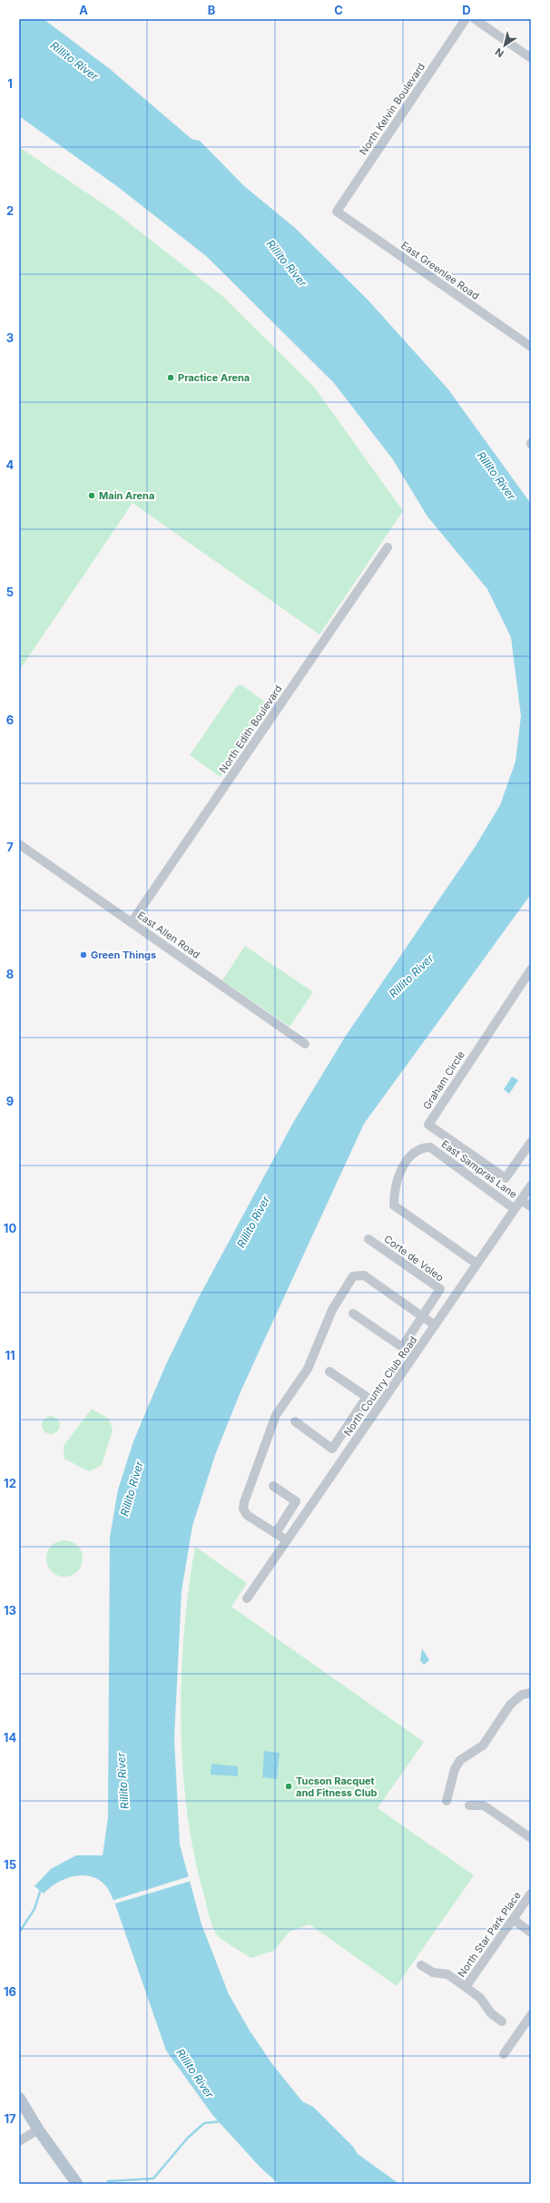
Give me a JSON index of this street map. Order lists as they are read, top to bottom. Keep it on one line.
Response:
{"streets":{"street":["North Kelvin Boulevard","East Greenlee Road","North Edith Boulevard","East Allen Road","Graham Circle","East Sampras Lane","Corte de Voleo","North Country Club Road","North Star Park Place"]},"crossings":[["North Kelvin Boulevard","East Greenlee Road"],["North Edith Boulevard","East Allen Road"],["East Sampras Lane","North Country Club Road"]],"water":["Rillito River"],"places":["Practice Arena","Main Arena","Green Things","Tucson Racquet and Fitness Club"],"north":"bottom left","grid":{"columns":["A","B","C","D"],"rows":["1","2","3","4","5","6","7","8","9","10","11","12","13","14","15","16","17"]}}
